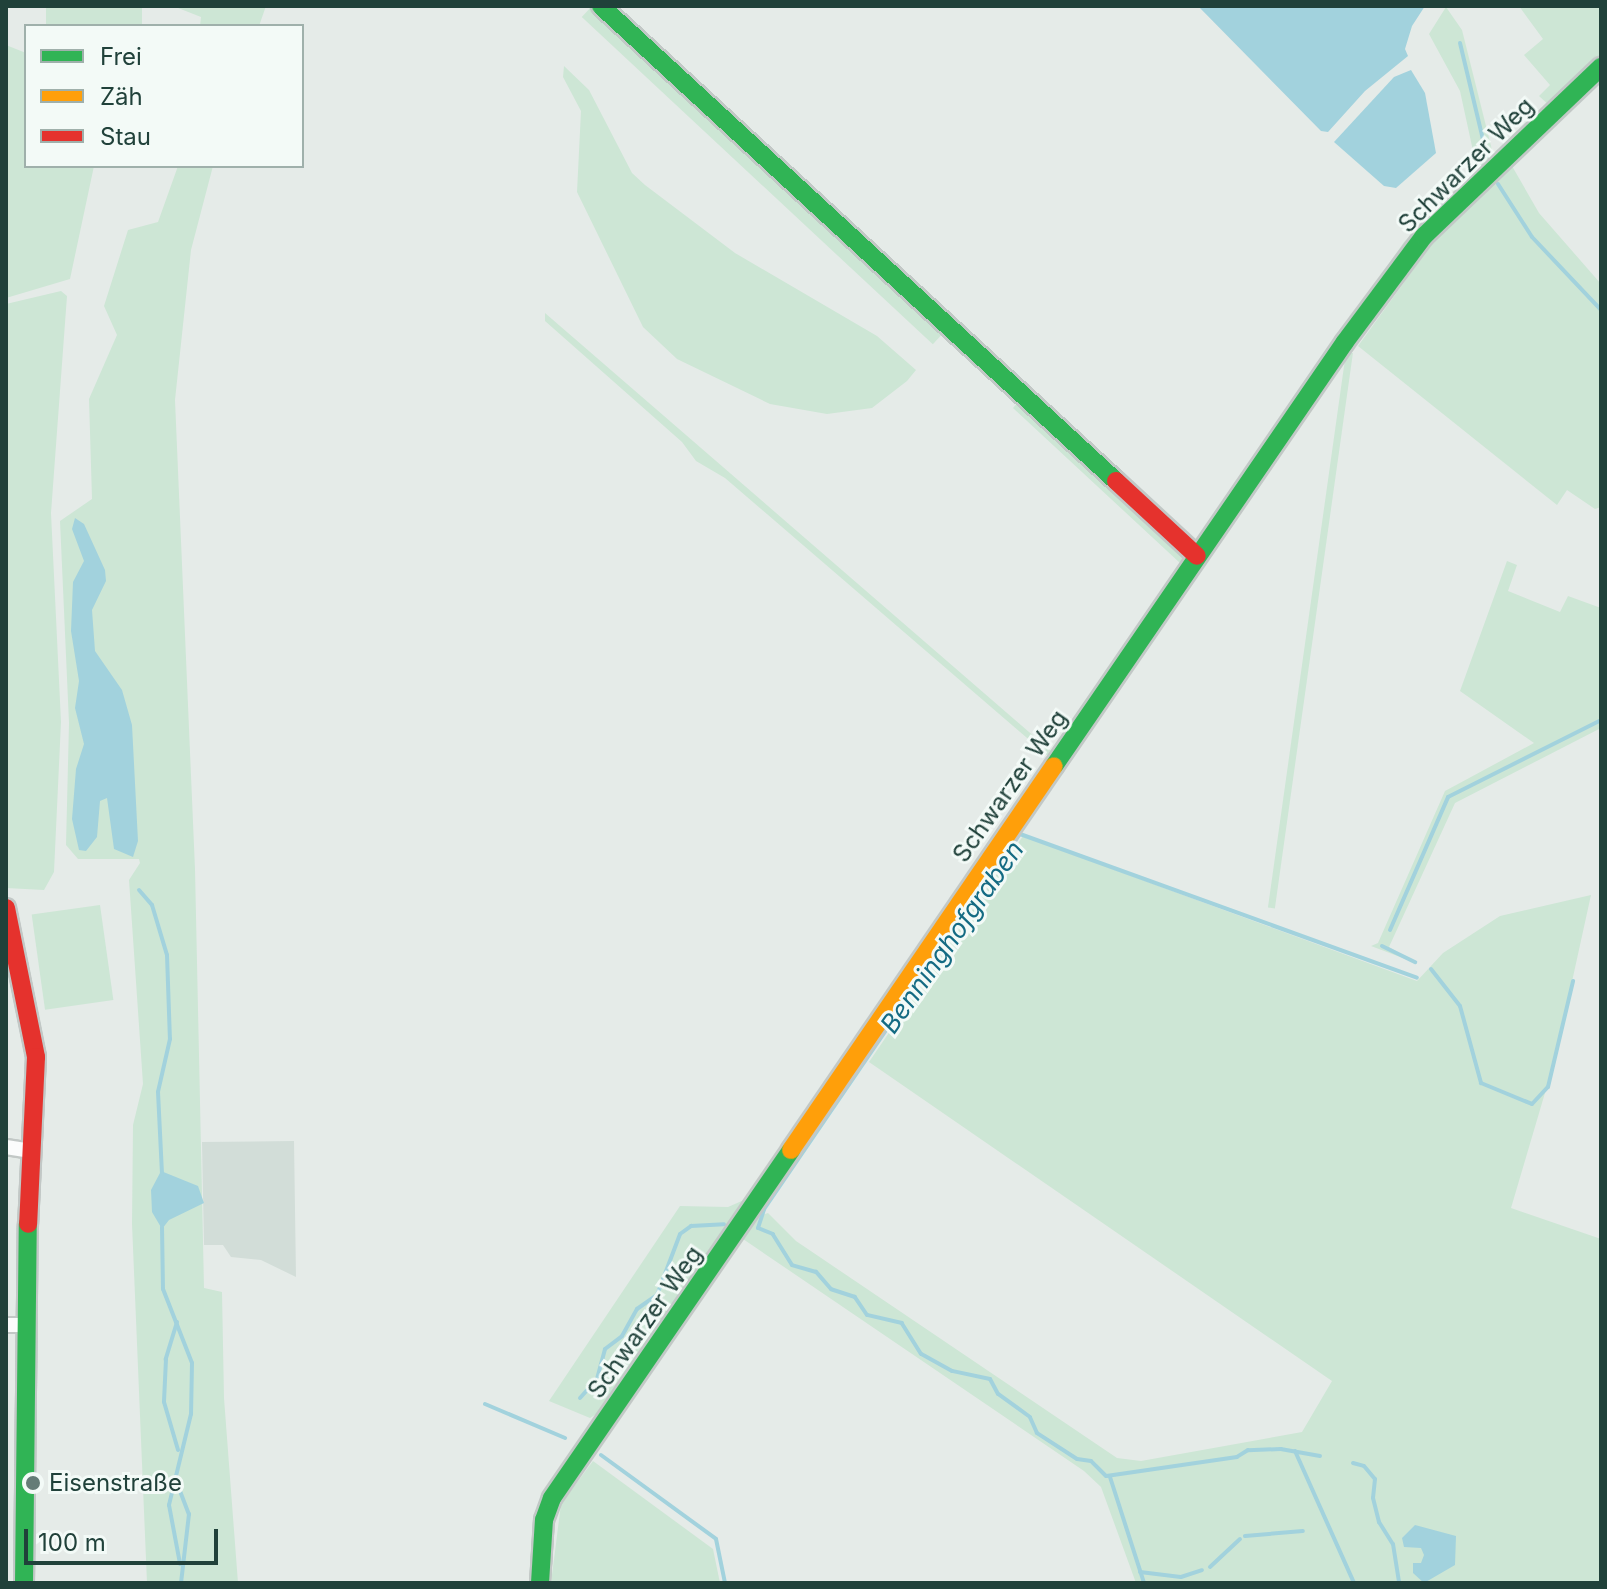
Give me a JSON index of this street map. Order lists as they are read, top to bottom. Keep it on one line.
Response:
{"streets":{"street":["Schwarzer Weg"]},"water":["Benninghofgraben"],"places":["Eisenstraße"],"legend":["Frei","Zäh","Stau"],"scale_bar":"100 m"}
